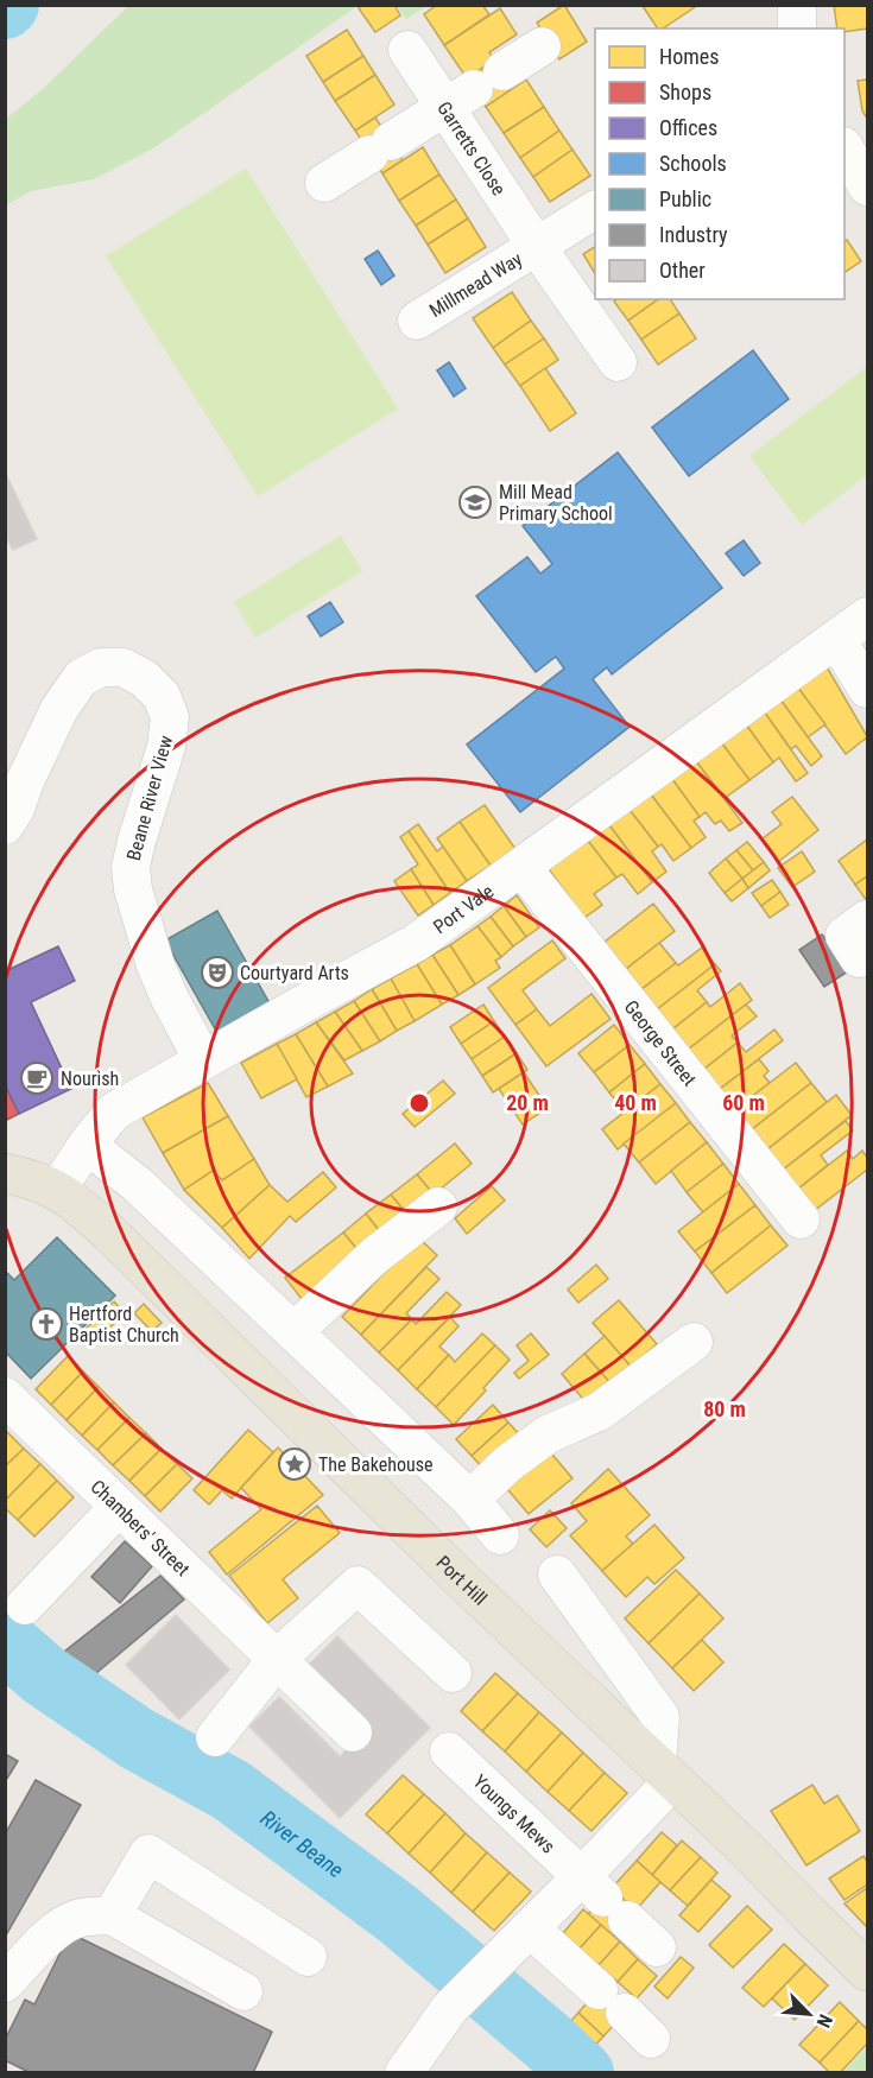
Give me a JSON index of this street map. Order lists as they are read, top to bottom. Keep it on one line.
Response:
{"streets":{"main road":["Port Hill"],"street":["Garretts Close","Millmead Way","Beane River View","Port Vale","George Street","Chambers' Street","Youngs Mews"]},"crossings":[["Garretts Close","Millmead Way"],["Beane River View","Port Vale"],["Port Vale","George Street"],["Port Vale","Port Hill"]],"water":["River Beane"],"places":{"school or university":["Mill Mead Primary School"],"theatre":["Courtyard Arts"],"cafe":["Nourish"],"church":["Hertford Baptist Church"],"place":["The Bakehouse"]},"legend":["Homes","Shops","Offices","Schools","Public","Industry","Other"],"north":"bottom right","rings":["20 m","40 m","60 m","80 m"]}
